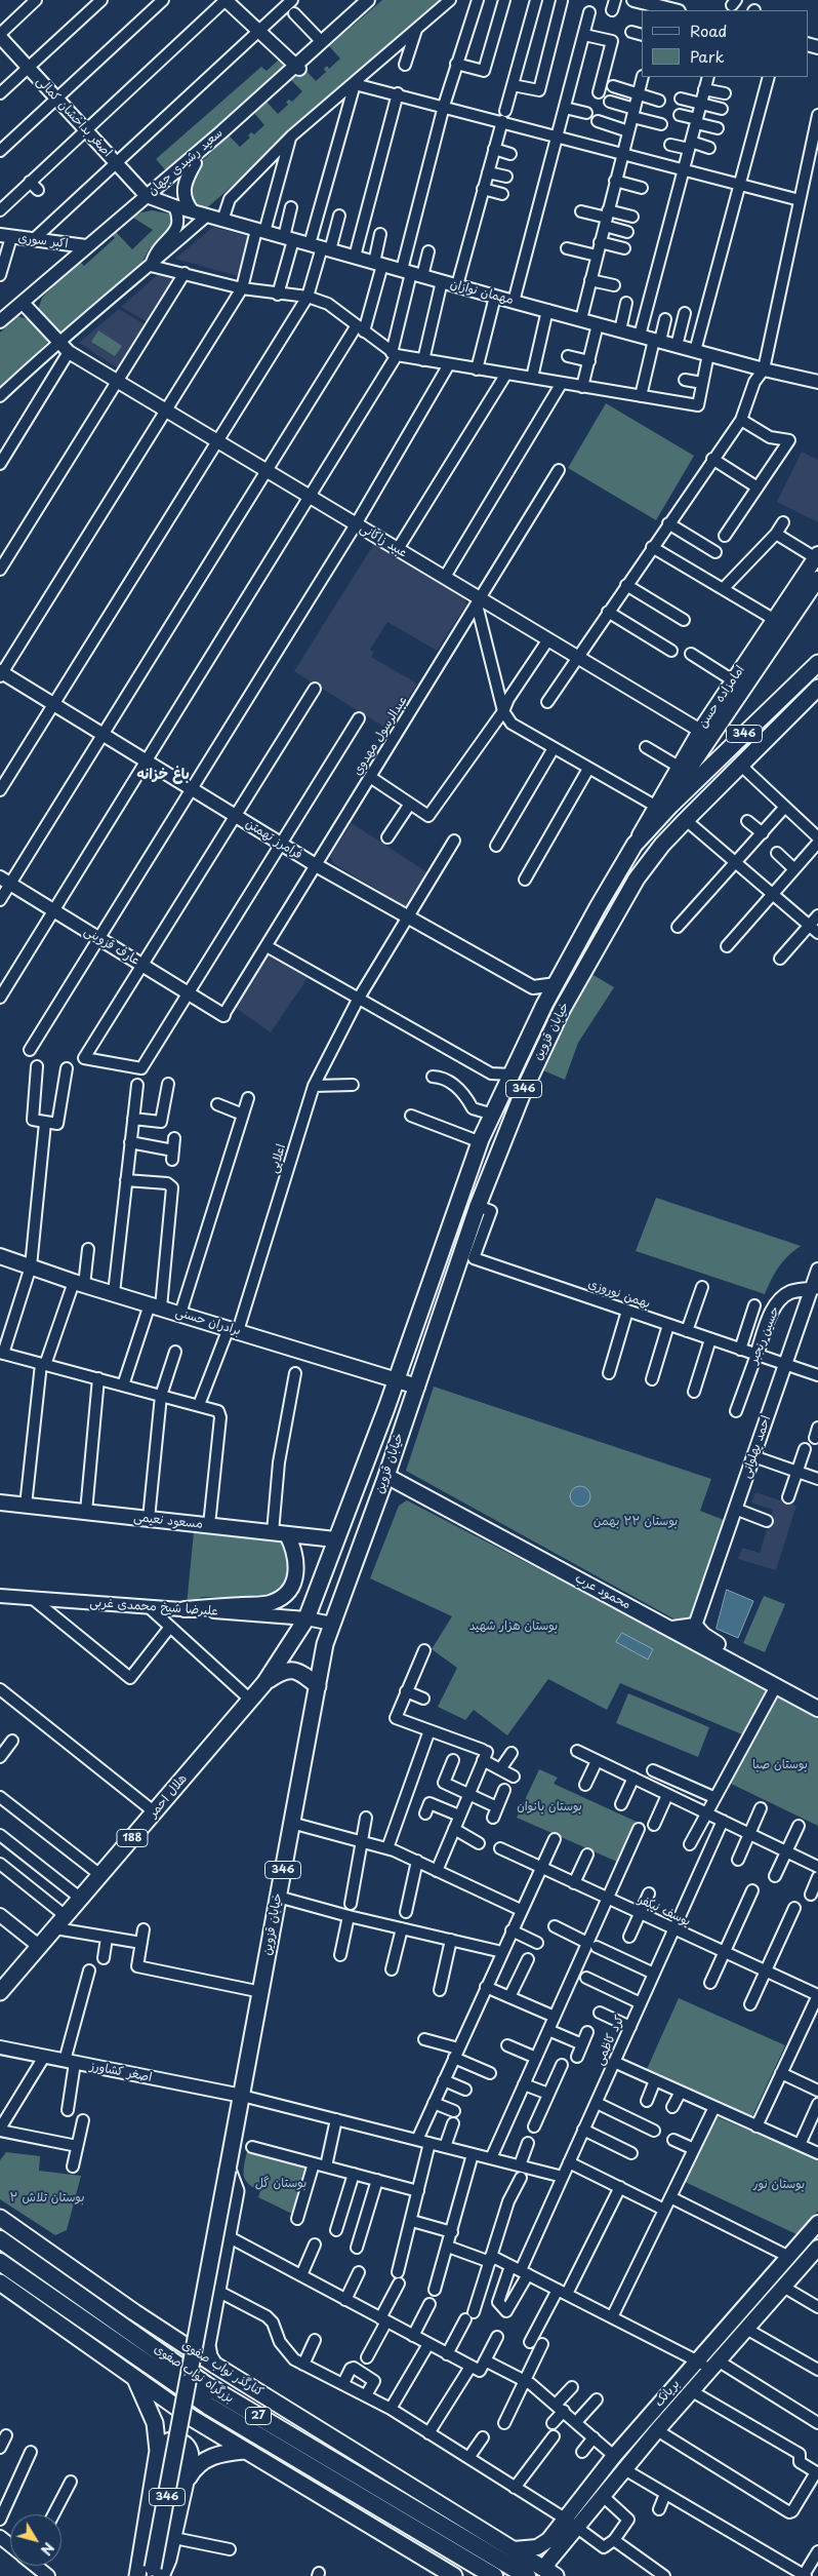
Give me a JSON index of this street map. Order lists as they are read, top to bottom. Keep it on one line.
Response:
{"streets":{"highway":["بزرگراه نواب صفوی","27"],"main road":["امامزاده حسن","346","خیابان قزوین","برادران حسنی","مسعود نعیمی","محمود عرب","هلال احمر","188","کنارگذر نواب صفوی","بریانک"],"street":["اصغر بداخشان کمالی","سعید رشیدی جهان","اکبر سوری","مهمان نوازان","عبید زاکانی","عبدالرسول مهدوی","فرامرز تهمتن","عارف قزوینی","اعلایی","بهمن نوروزی","حسین رنجبر","احمد پهلوانی","علیرضا شیخ محمدی غربی","یوسف نیکفر","کرد کاظمی","اصغر کشاورز"]},"crossings":[["اصغر بداخشان کمالی","سعید رشیدی جهان"],["اصغر بداخشان کمالی","مهمان نوازان"],["سعید رشیدی جهان","اکبر سوری"],["سعید رشیدی جهان","مهمان نوازان"],["سعید رشیدی جهان","عبید زاکانی"],["عبید زاکانی","امامزاده حسن"],["عبید زاکانی","عبدالرسول مهدوی"],["امامزاده حسن","خیابان قزوین"],["عبدالرسول مهدوی","فرامرز تهمتن"],["عبدالرسول مهدوی","عارف قزوینی"],["فرامرز تهمتن","خیابان قزوین"],["فرامرز تهمتن","اعلایی"],["خیابان قزوین","بهمن نوروزی"],["خیابان قزوین","برادران حسنی"],["خیابان قزوین","مسعود نعیمی"],["خیابان قزوین","محمود عرب"],["خیابان قزوین","علیرضا شیخ محمدی غربی"],["خیابان قزوین","هلال احمر"],["خیابان قزوین","188"],["خیابان قزوین","اصغر کشاورز"],["اعلایی","برادران حسنی"],["بهمن نوروزی","حسین رنجبر"],["بهمن نوروزی","احمد پهلوانی"],["حسین رنجبر","احمد پهلوانی"],["علیرضا شیخ محمدی غربی","هلال احمر"],["هلال احمر","188"],["یوسف نیکفر","کرد کاظمی"],["کنارگذر نواب صفوی","بریانک"]],"districts":["باغ خزانه"],"parks":["بوستان ۲۲ بهمن","بوستان هزار شهید","بوستان صبا","بوستان بانوان","بوستان گل","بوستان نور","بوستان تلاش ۲"],"legend":["Road","Park"],"north":"bottom right"}
